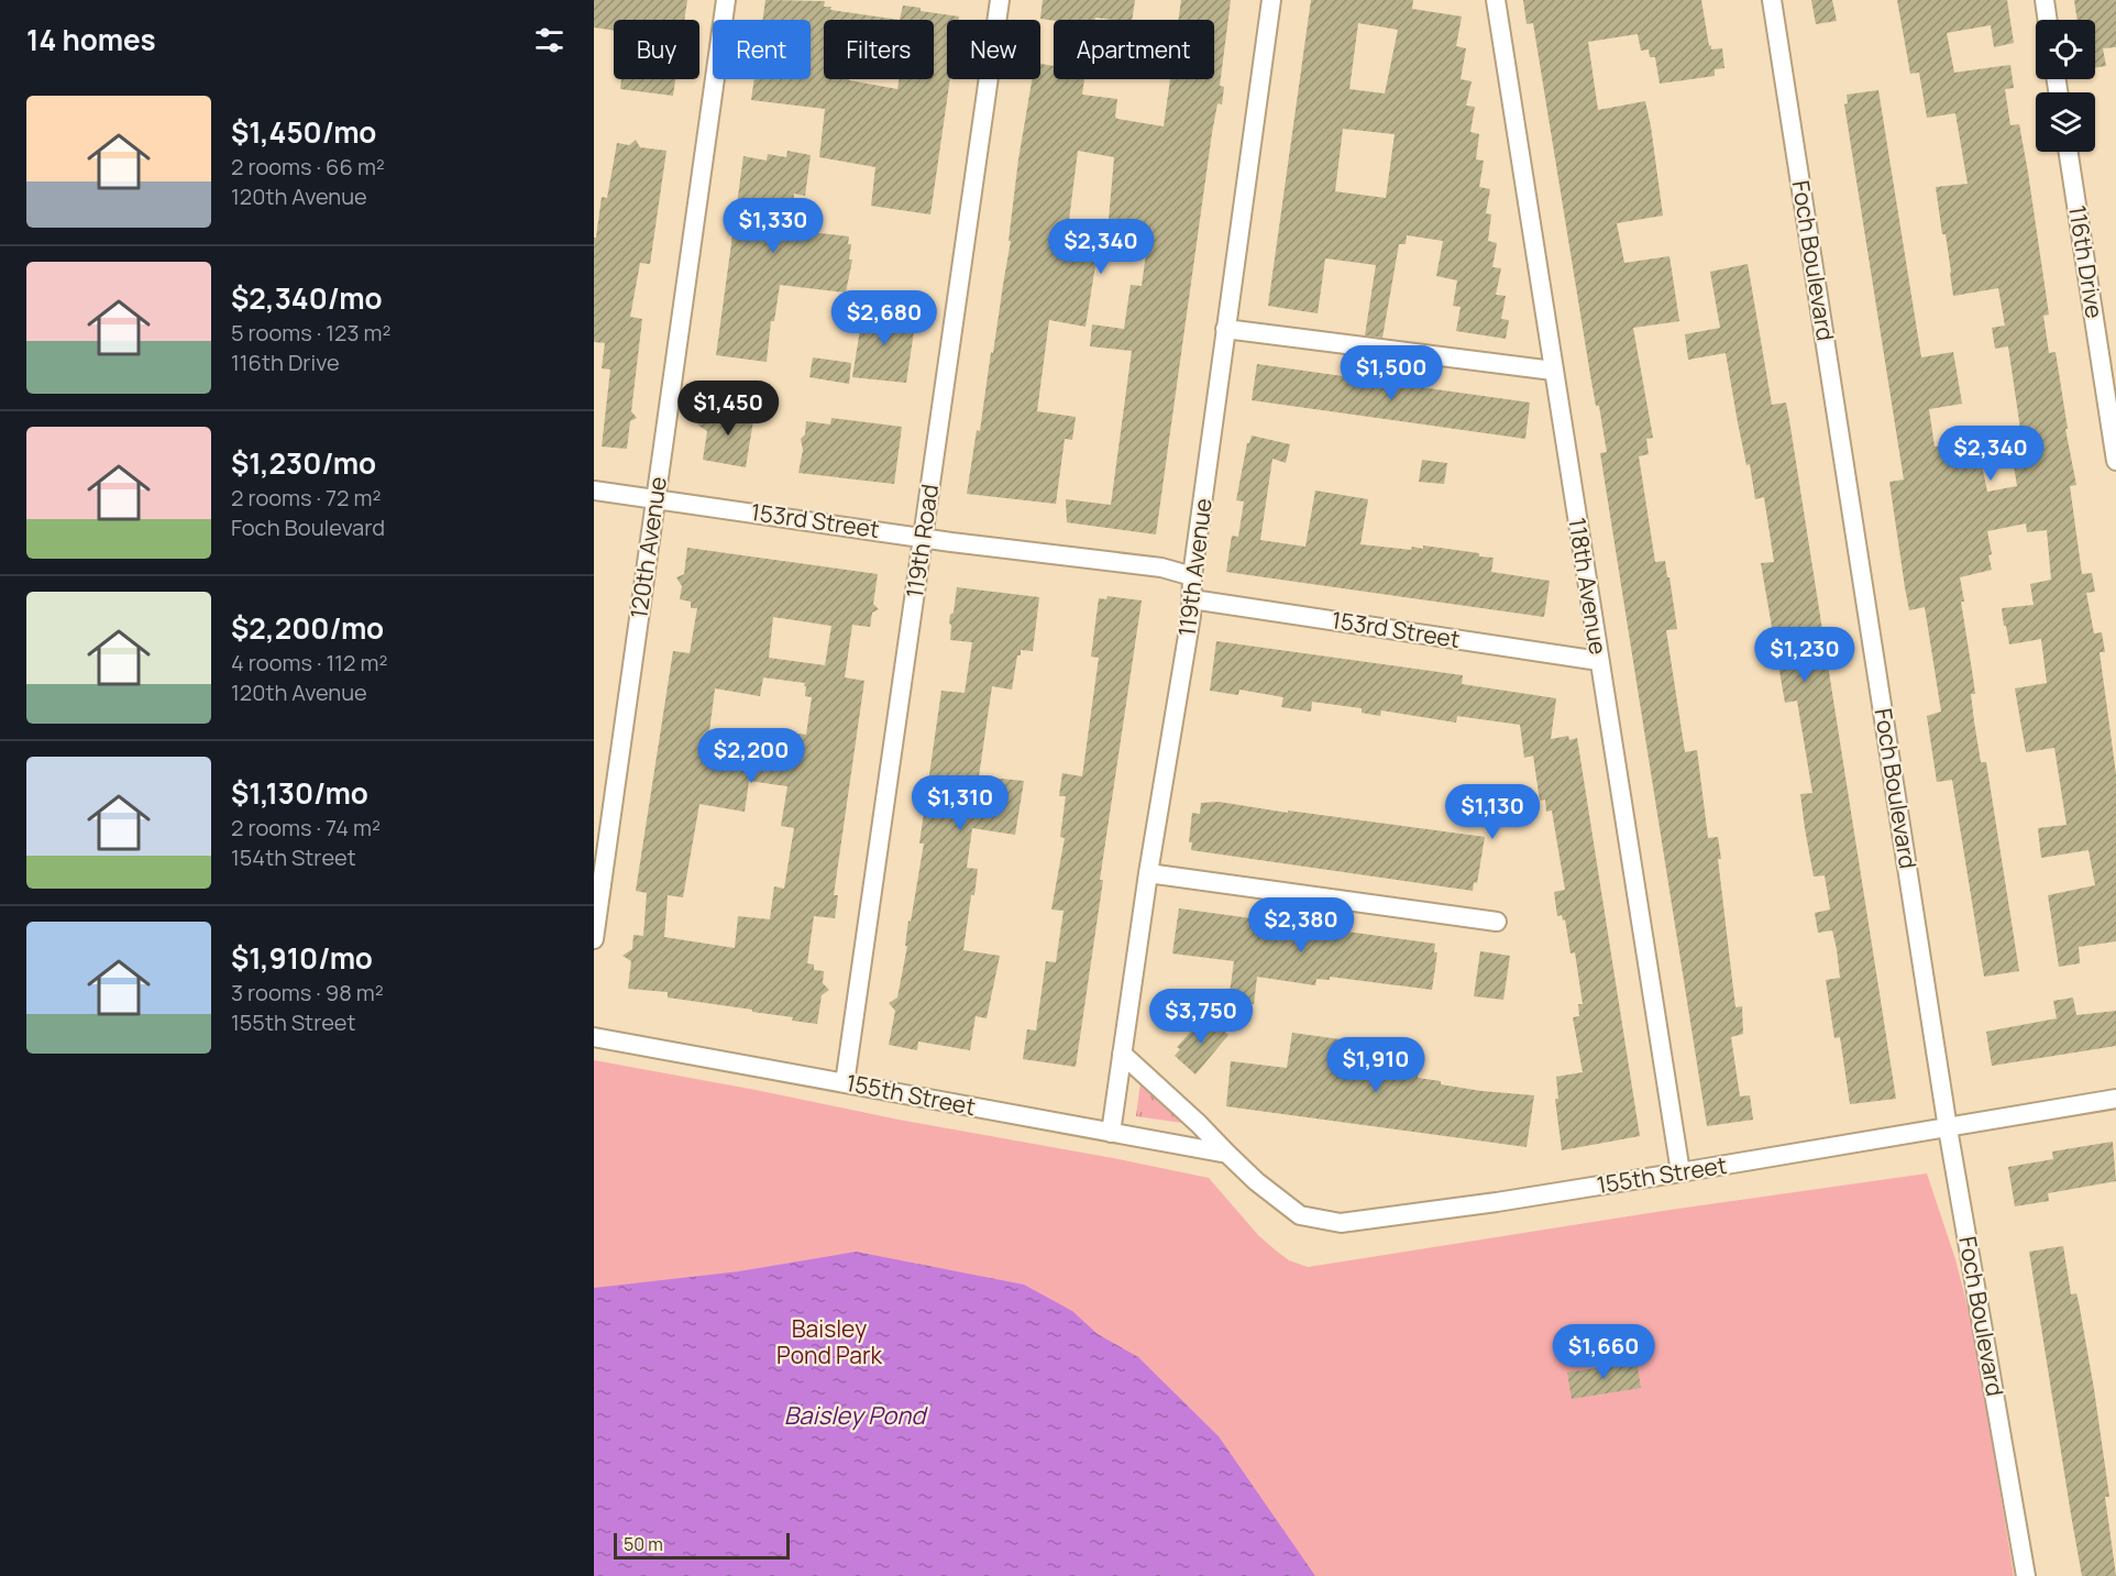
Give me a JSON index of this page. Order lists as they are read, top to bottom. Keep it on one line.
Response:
{"streets":{"street":["Foch Boulevard","116th Drive","153rd Street","119th Road","120th Avenue","119th Avenue","118th Avenue","155th Street"]},"crossings":[["Foch Boulevard","155th Street"],["153rd Street","119th Road"],["153rd Street","120th Avenue"],["153rd Street","119th Avenue"],["153rd Street","118th Avenue"],["119th Road","155th Street"],["119th Avenue","155th Street"],["118th Avenue","155th Street"]],"water":["Baisley Pond"],"parks":["Baisley Pond Park"],"scale_bar":"50 m","page":{"heading":"14 homes","chip":["Buy","Rent","Filters","New","Apartment"],"list":[{"name":"$1,450/mo","note":"2 rooms · 66 m² · 120th Avenue"},{"name":"$2,340/mo","note":"5 rooms · 123 m² · 116th Drive"},{"name":"$1,230/mo","note":"2 rooms · 72 m² · Foch Boulevard"},{"name":"$2,200/mo","note":"4 rooms · 112 m² · 120th Avenue"},{"name":"$1,130/mo","note":"2 rooms · 74 m² · 154th Street"},{"name":"$1,910/mo","note":"3 rooms · 98 m² · 155th Street"}],"price":["$1,330","$2,340","$2,680","$1,500","$1,450","$2,340","$1,230","$2,200","$1,310","$1,130","$2,380","$3,750","$1,910","$1,660"],"scale":"50 m"}}
